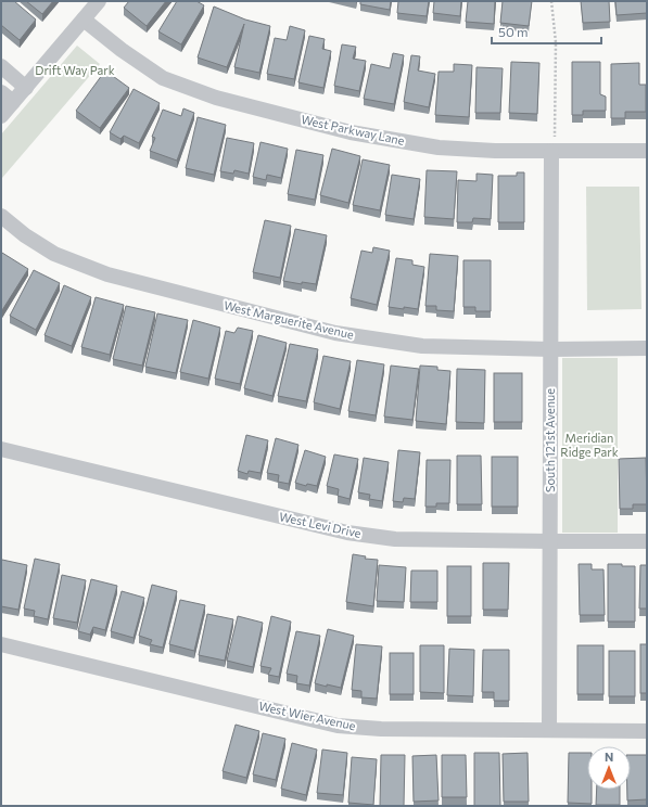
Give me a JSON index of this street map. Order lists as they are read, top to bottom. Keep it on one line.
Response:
{"streets":{"street":["West Parkway Lane","West Marguerite Avenue","South 121st Avenue","West Levi Drive","West Wier Avenue"]},"crossings":[["West Parkway Lane","South 121st Avenue"],["West Marguerite Avenue","South 121st Avenue"],["South 121st Avenue","West Levi Drive"],["South 121st Avenue","West Wier Avenue"]],"parks":["Drift Way Park","Meridian Ridge Park"],"scale_bar":"50 m","north":"top"}
